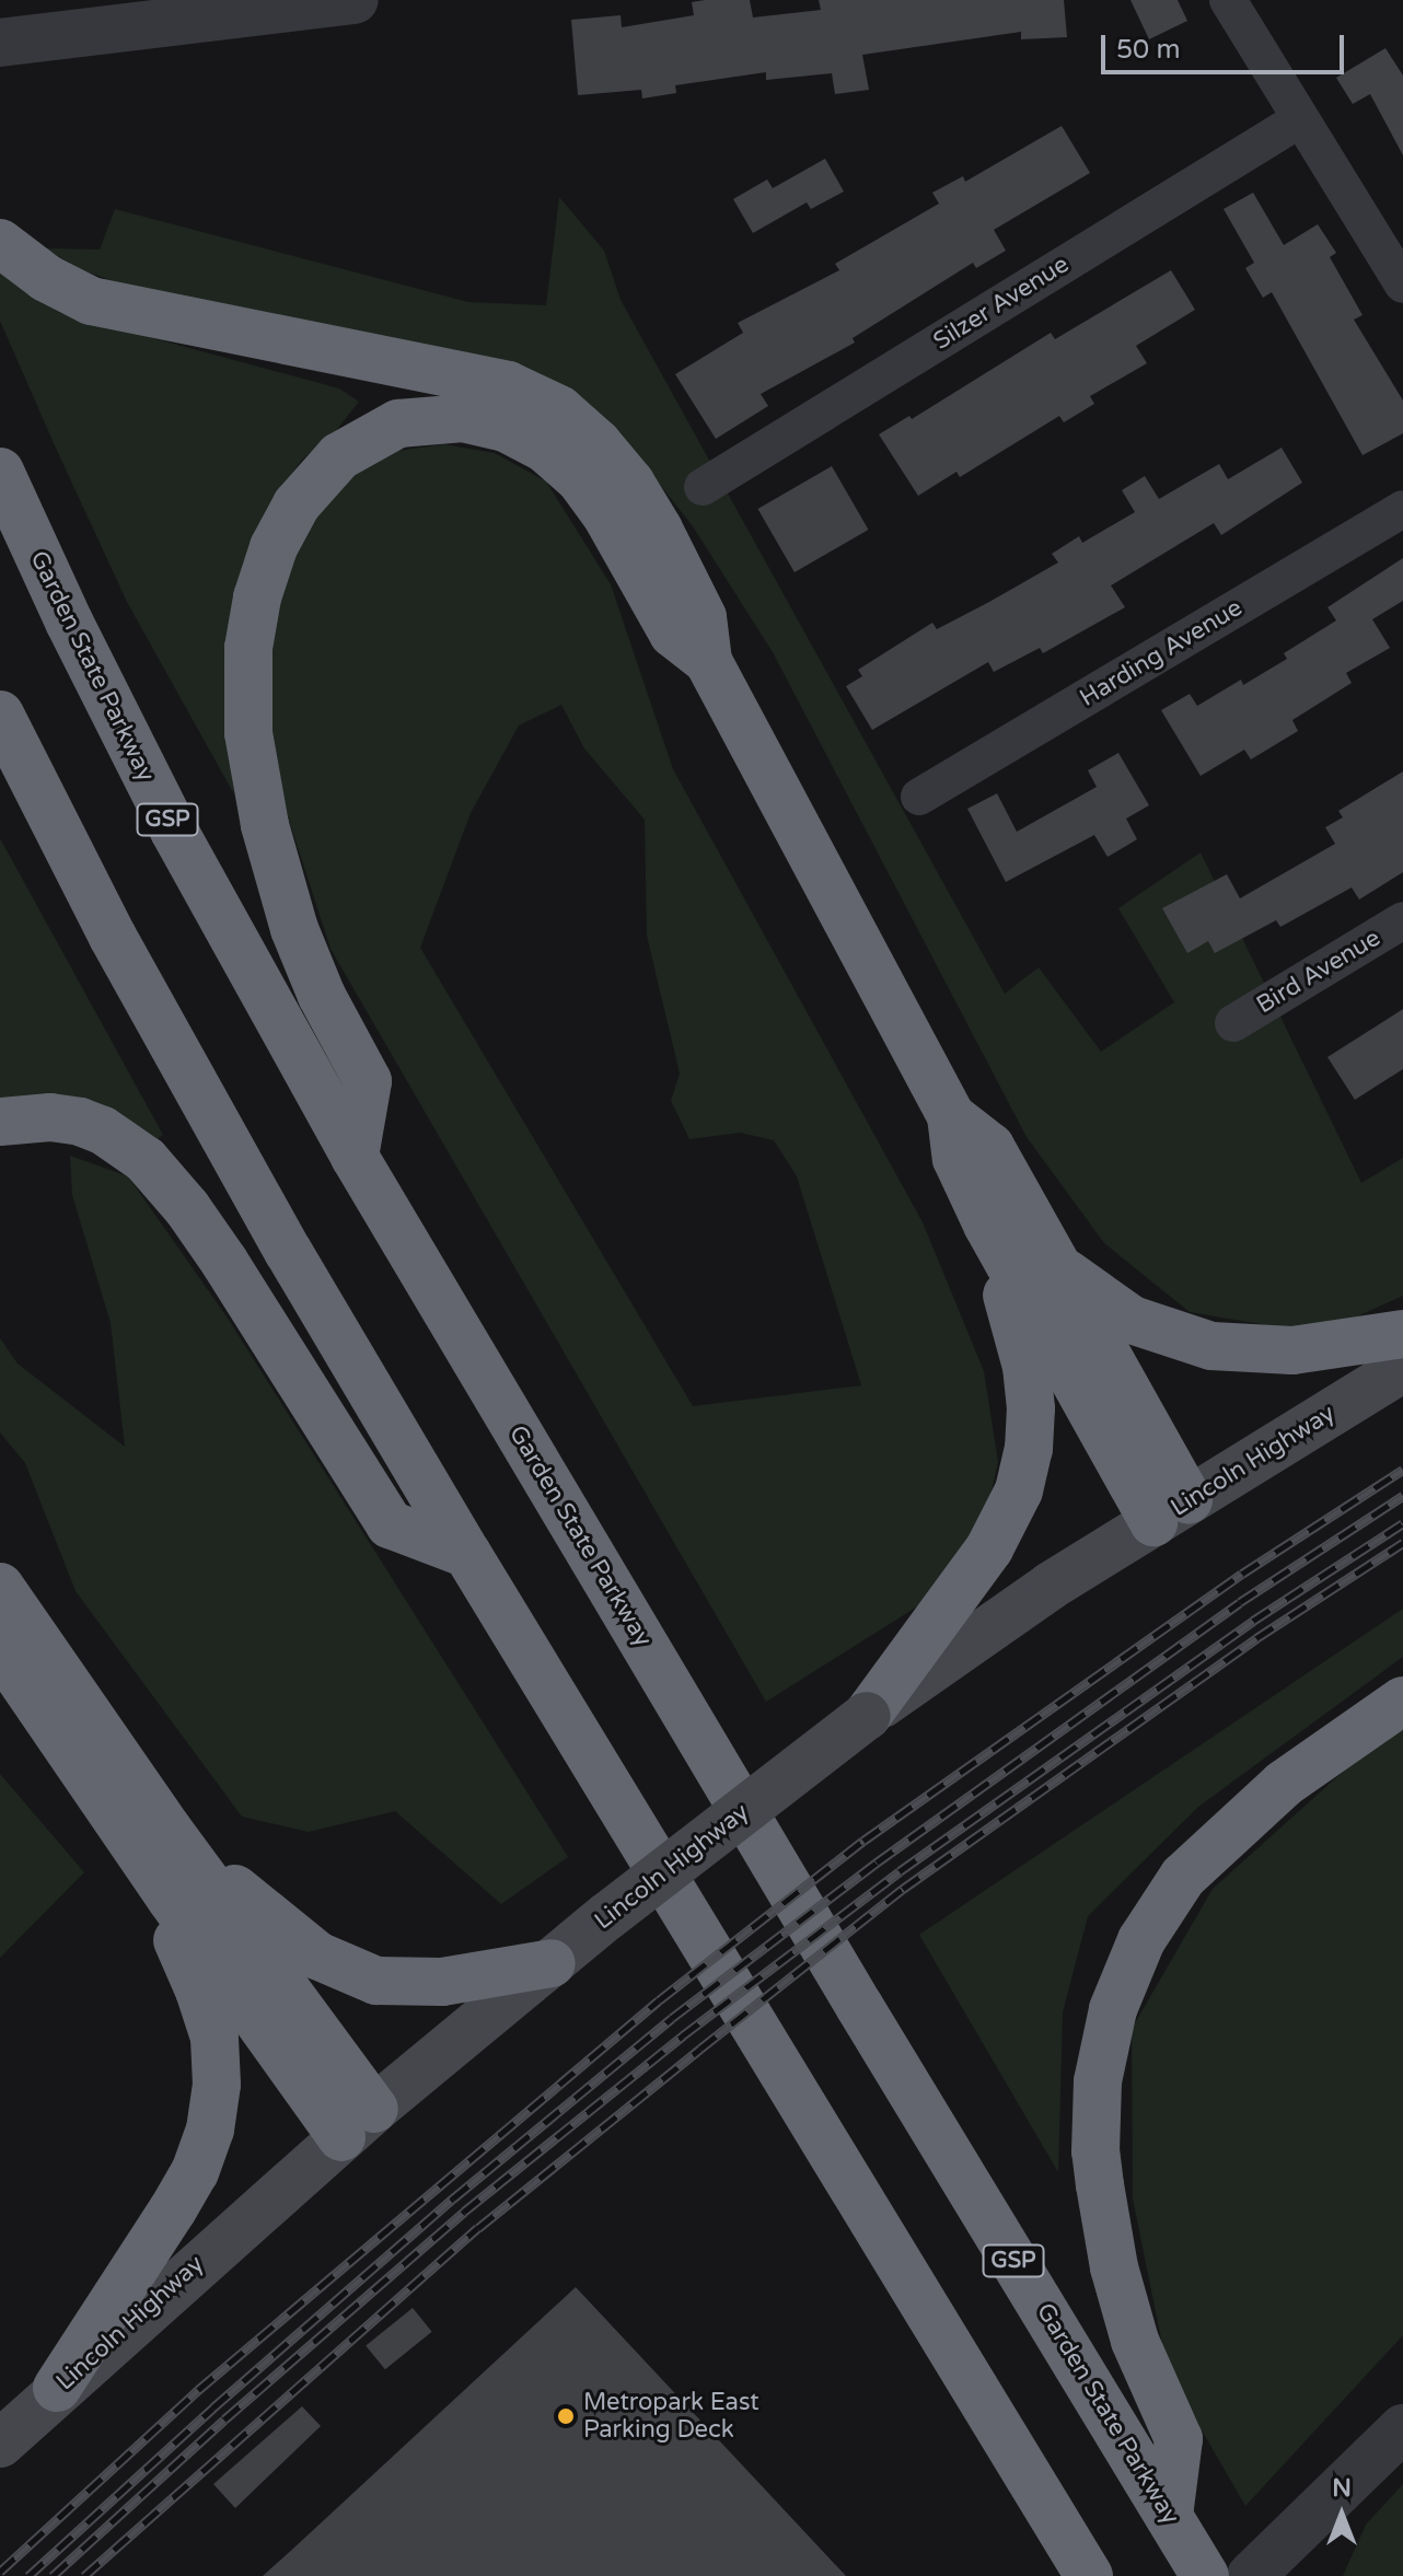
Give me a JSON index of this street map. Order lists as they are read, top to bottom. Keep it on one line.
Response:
{"streets":{"highway":["Garden State Parkway","GSP"],"main road":["Lincoln Highway"],"street":["Silzer Avenue","Harding Avenue","Bird Avenue"]},"places":["Metropark East Parking Deck"],"scale_bar":"50 m","north":"top"}
